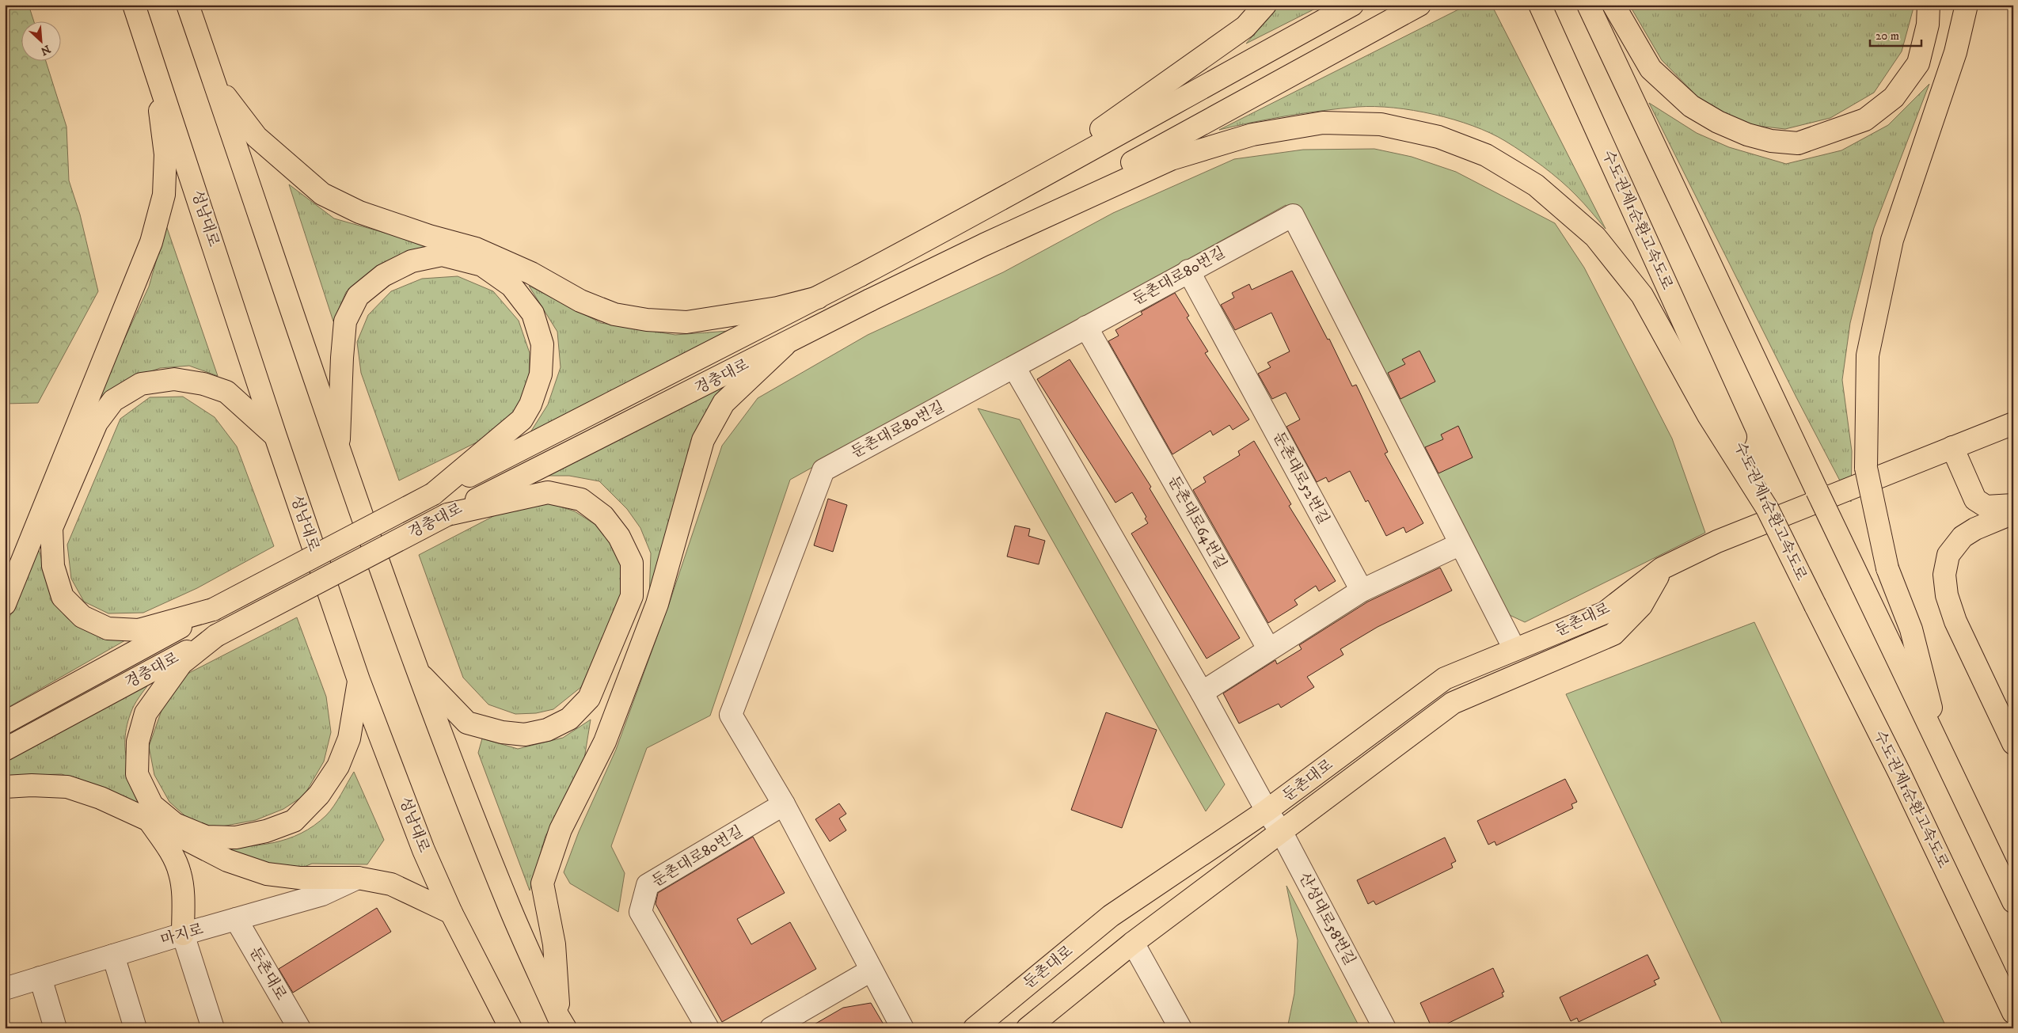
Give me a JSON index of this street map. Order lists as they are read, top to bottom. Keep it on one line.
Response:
{"streets":{"main road":["성남대로","수도권제1순환고속도로","경충대로","둔촌대로"],"street":["둔촌대로80번길","둔촌대로52번길","둔촌대로64번길","산성대로58번길","마지로"]},"crossings":[["둔촌대로80번길","둔촌대로52번길"],["둔촌대로80번길","둔촌대로64번길"],["둔촌대로","산성대로58번길"],["둔촌대로","마지로"]],"scale_bar":"20 m","north":"bottom right"}
